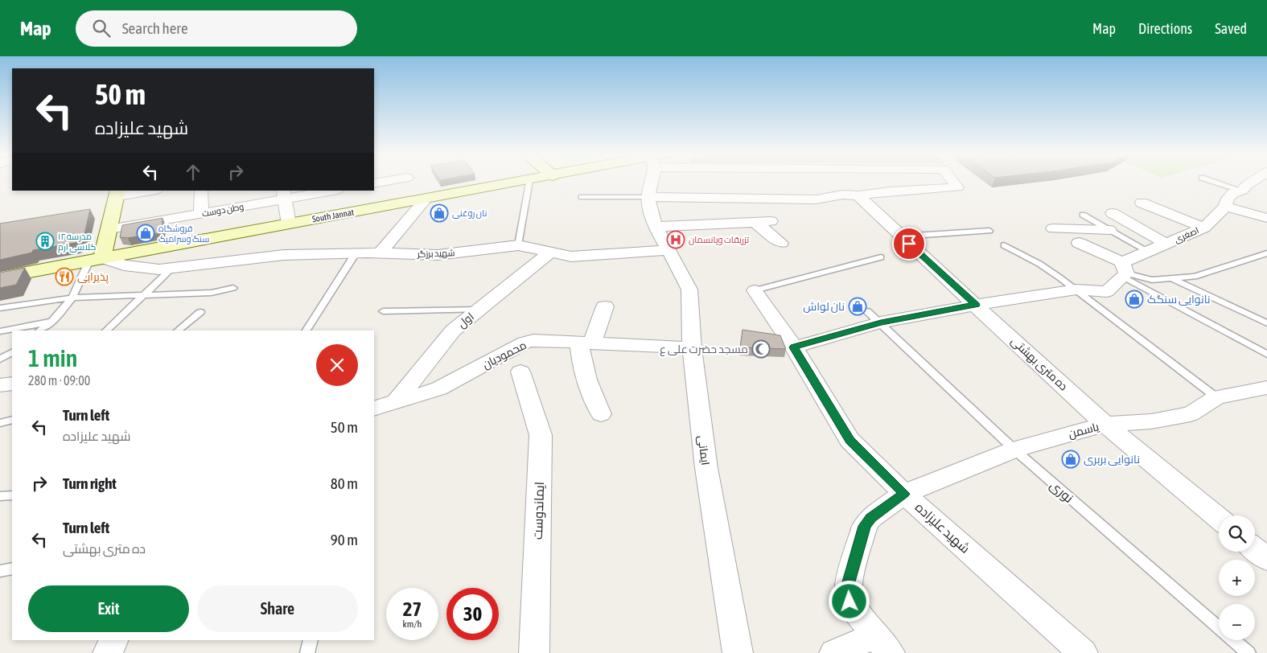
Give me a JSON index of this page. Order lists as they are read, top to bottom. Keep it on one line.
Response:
{"streets":{"main road":["South Jannat"],"street":["وطن دوست","اصغری","شهید برزگر","اول","محمودیان","ده متری بهشتی","یاسمن","ایمانی","ایماندوست","شهید علیزاده"],"lane":["نوری"]},"crossings":[["South Jannat","شهید برزگر"],["شهید برزگر","اول"],["شهید برزگر","ایمانی"],["اول","محمودیان"],["محمودیان","ایمانی"],["ده متری بهشتی","یاسمن"],["یاسمن","نوری"],["یاسمن","شهید علیزاده"]],"places":{"shop":["نان روغنی","فروشگاه سنگ وسرامیک","نانوایی سنگک","نان لواش","نانوایی بربری"],"hospital":["تزریقات وپانسمان"],"building":["مدرسه ۱۲ کلاسی ارم"],"restaurant":["پذیرایی"],"mosque":["مسجد حضرت علی ع"]},"page":{"header":"Map","search":"Search here","nav":["Map","Directions","Saved"],"turn":["50 m","شهید علیزاده"],"heading":["1 min","280 m · 09:00"],"list":[{"name":"Turn left","note":"شهید علیزاده","value":"50 m"},{"name":"Turn right","value":"80 m"},{"name":"Turn left","note":"ده متری بهشتی","value":"90 m"}],"map_buttons":["+","−"],"buttons":["Exit","Share"],"speed":"27 km/h","limit":"30"}}
